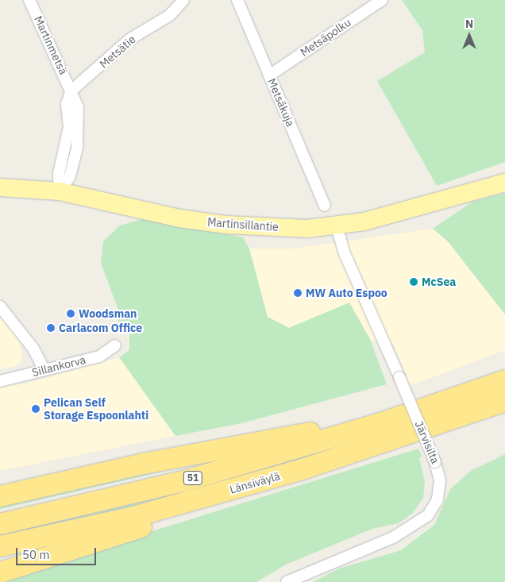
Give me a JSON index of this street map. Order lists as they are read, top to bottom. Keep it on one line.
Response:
{"streets":{"highway":["51","Länsiväylä"],"main road":["Martinsillantie"],"street":["Metsäpolku","Martinmetsä","Metsätie","Metsäkuja","Sillankorva","Järvisilta"]},"crossings":[["Metsäpolku","Metsäkuja"],["Martinmetsä","Metsätie"],["Martinmetsä","Martinsillantie"],["Martinsillantie","Järvisilta"]],"places":["McSea","MW Auto Espoo","Woodsman","Carlacom Office","Pelican Self Storage Espoonlahti"],"scale_bar":"50 m","north":"top"}
